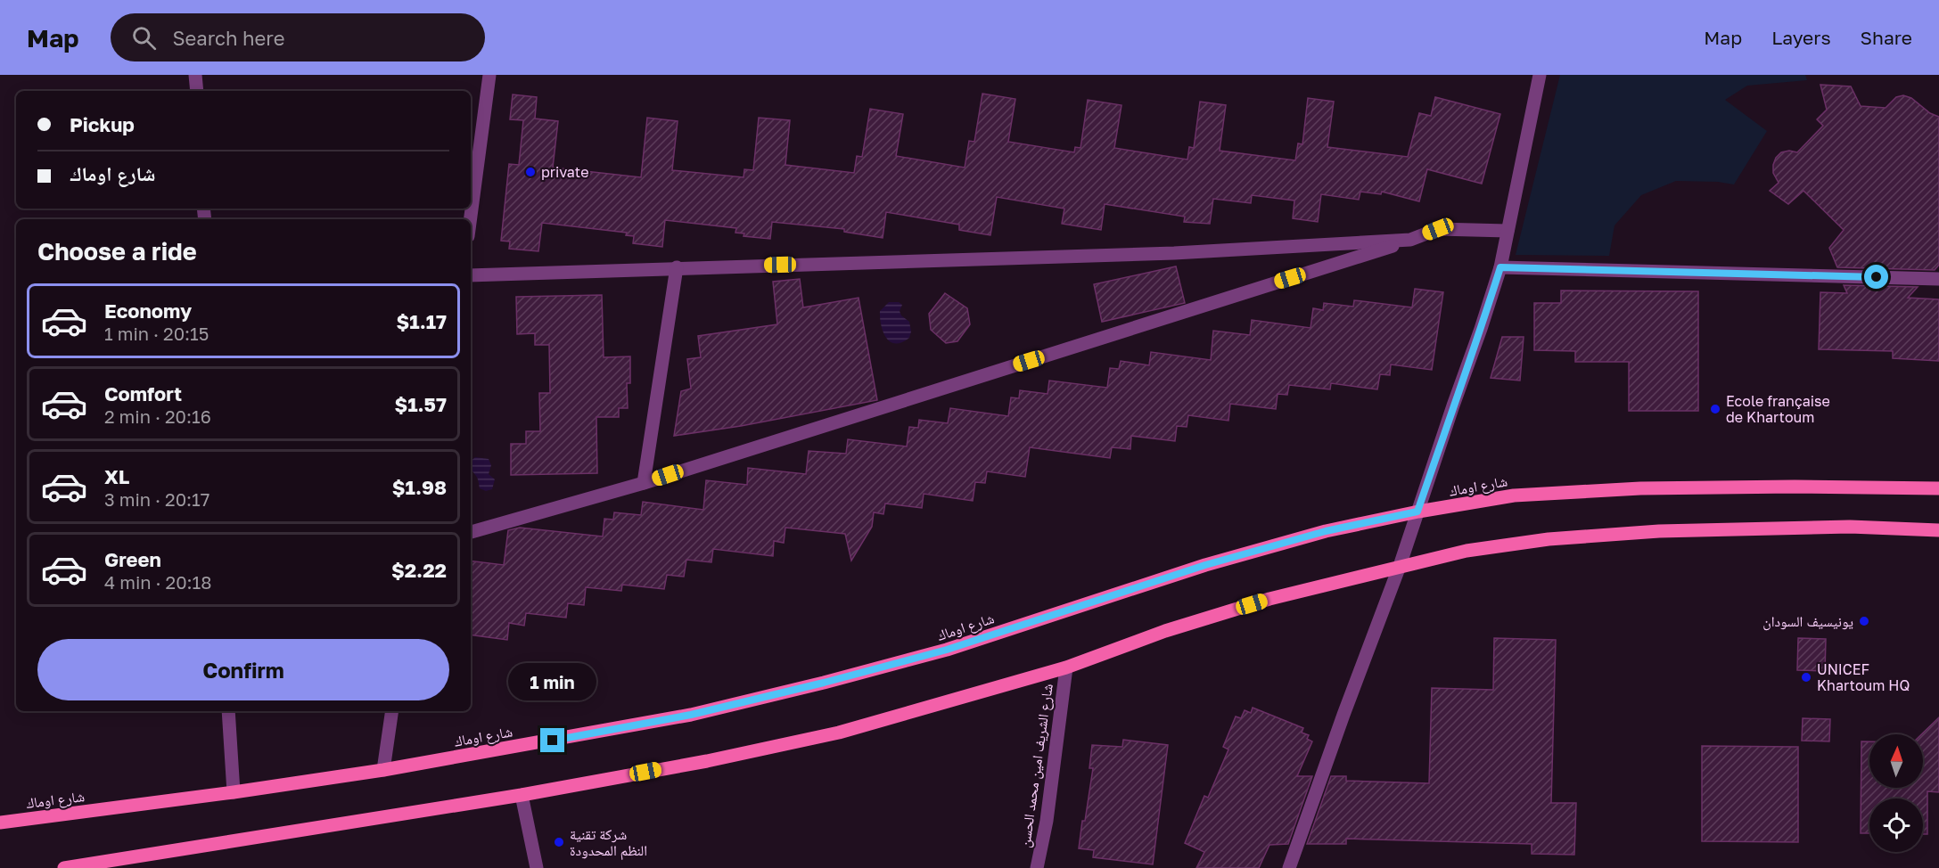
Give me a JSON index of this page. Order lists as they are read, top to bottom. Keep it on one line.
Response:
{"streets":{"main road":["شارع اوماك"],"street":["شارع الشريف امين محمد الحسن"]},"places":["private","Ecole française de Khartoum","يونيسيف السودان","UNICEF Khartoum HQ","شركة تقنية النظم المحدودة"],"north":"top","page":{"header":"Map","search":"Search here","nav":["Map","Layers","Share"],"banner":["Pickup","شارع اوماك"],"heading":"Choose a ride","list":[{"name":"Economy","note":"1 min · 20:15","value":"$1.17"},{"name":"Comfort","note":"2 min · 20:16","value":"$1.57"},{"name":"XL","note":"3 min · 20:17","value":"$1.98"},{"name":"Green","note":"4 min · 20:18","value":"$2.22"}],"buttons":"Confirm","bubble":"1 min"}}
